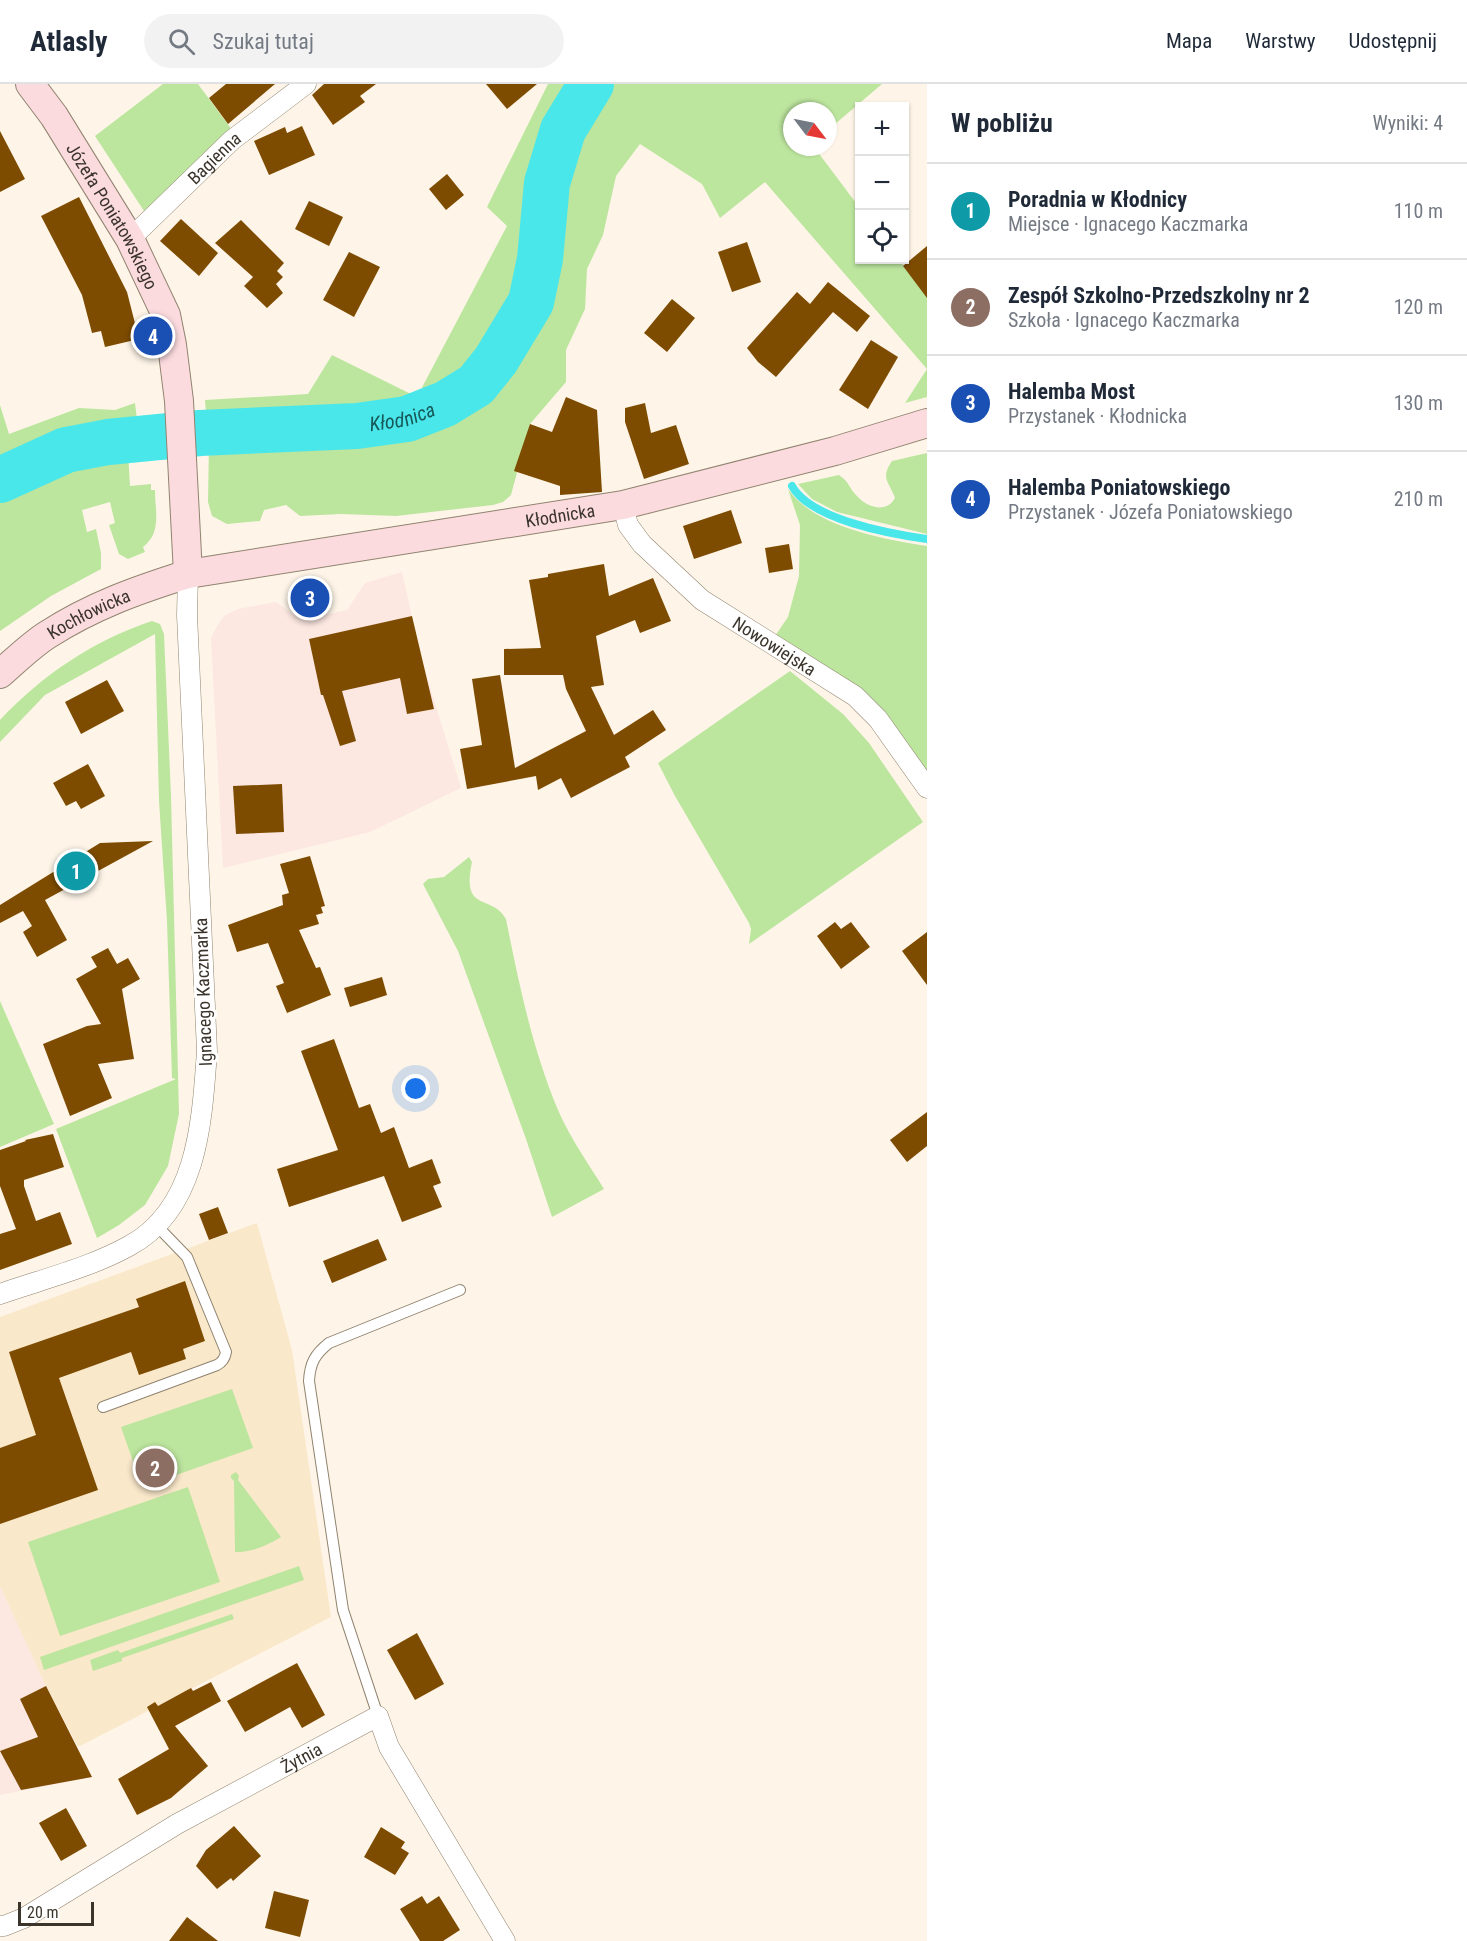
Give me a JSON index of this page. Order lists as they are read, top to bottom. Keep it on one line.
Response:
{"streets":{"street":["Bagienna","Józefa Poniatowskiego","Kłodnicka","Kochłowicka","Nowowiejska","Ignacego Kaczmarka","Żytnia"]},"crossings":[["Bagienna","Józefa Poniatowskiego"],["Józefa Poniatowskiego","Kłodnicka"],["Józefa Poniatowskiego","Kochłowicka"],["Józefa Poniatowskiego","Ignacego Kaczmarka"],["Kłodnicka","Kochłowicka"],["Kłodnicka","Nowowiejska"],["Kłodnicka","Ignacego Kaczmarka"],["Kochłowicka","Ignacego Kaczmarka"]],"water":["Kłodnica"],"scale_bar":"20 m","north":"bottom right","page":{"header":"Atlasly","search":"Szukaj tutaj","nav":["Mapa","Warstwy","Udostępnij"],"heading":["W pobliżu","Wyniki: 4"],"map_buttons":["+","−"],"list":[{"mark":"1","name":"Poradnia w Kłodnicy","note":"Miejsce · Ignacego Kaczmarka","value":"110 m"},{"mark":"2","name":"Zespół Szkolno-Przedszkolny nr 2","note":"Szkoła · Ignacego Kaczmarka","value":"120 m"},{"mark":"3","name":"Halemba Most","note":"Przystanek · Kłodnicka","value":"130 m"},{"mark":"4","name":"Halemba Poniatowskiego","note":"Przystanek · Józefa Poniatowskiego","value":"210 m"}],"pins":["4","3","1","2"],"scale":"20 m"}}
